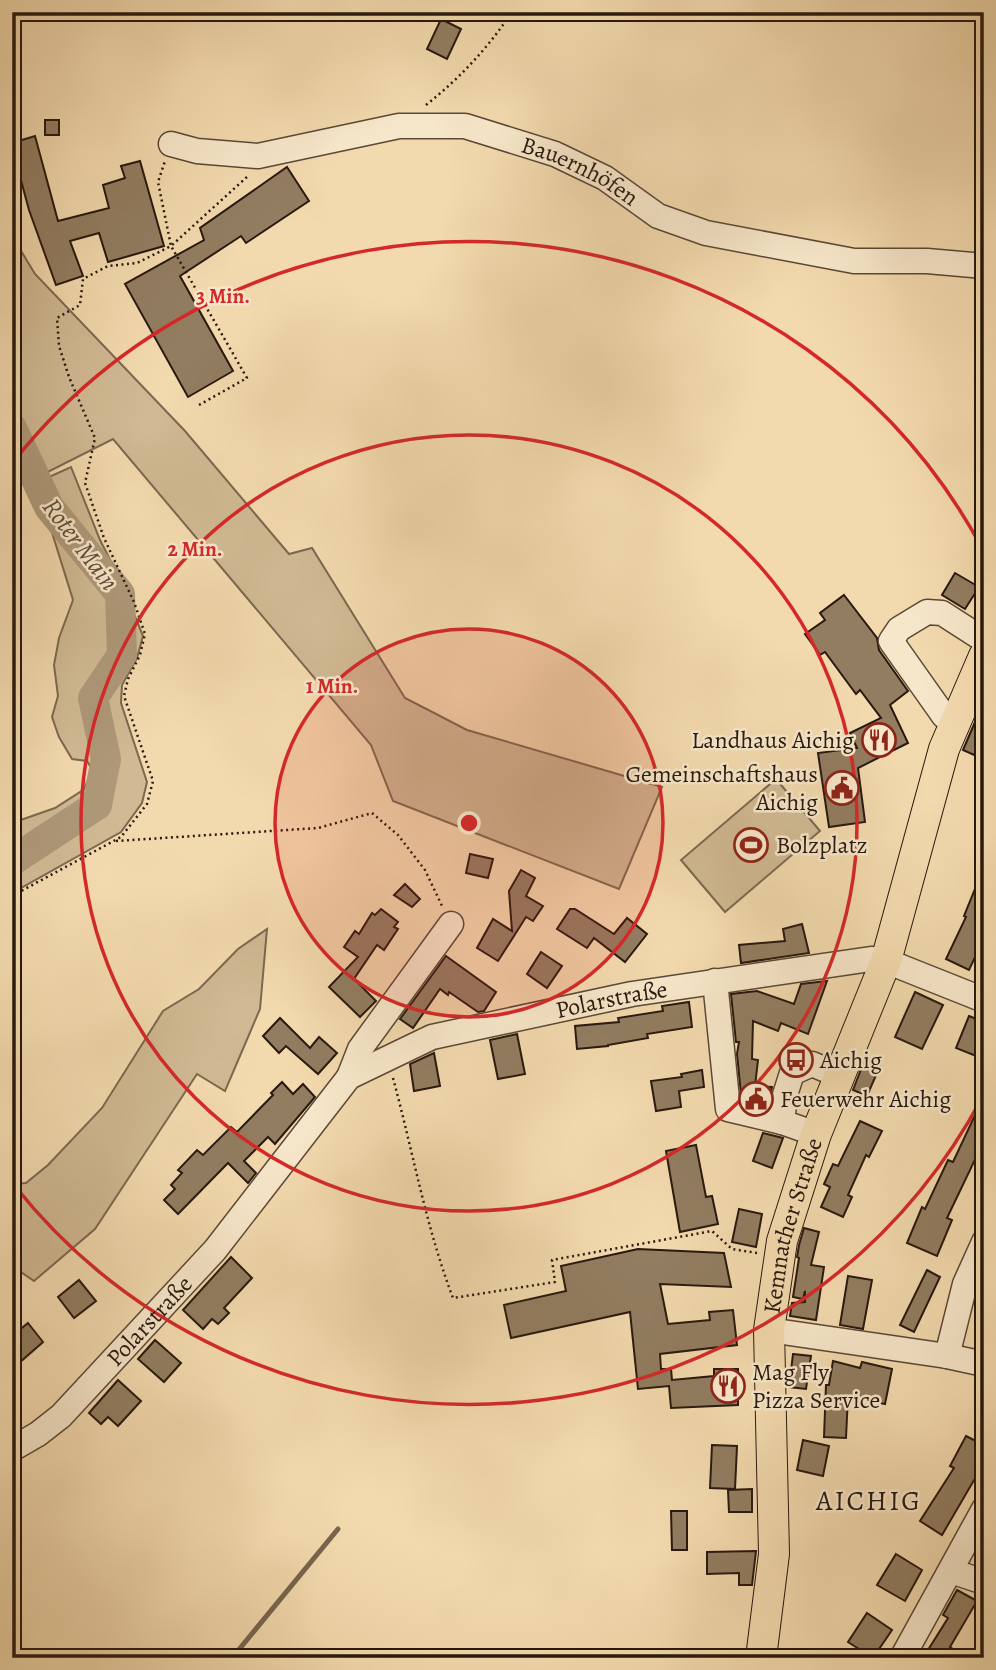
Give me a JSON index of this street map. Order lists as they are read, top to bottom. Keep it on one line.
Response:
{"streets":{"main road":["Kemnather Straße"],"street":["Bauernhöfen","Polarstraße"]},"crossings":[["Polarstraße","Kemnather Straße"]],"districts":["AICHIG"],"water":["Roter Main"],"places":{"restaurant":["Landhaus Aichig","Mag Fly Pizza Service"],"public building":["Gemeinschaftshaus Aichig","Feuerwehr Aichig"],"sports":["Bolzplatz"],"bus stop":["Aichig"]},"rings":["3 Min.","2 Min.","1 Min."]}
